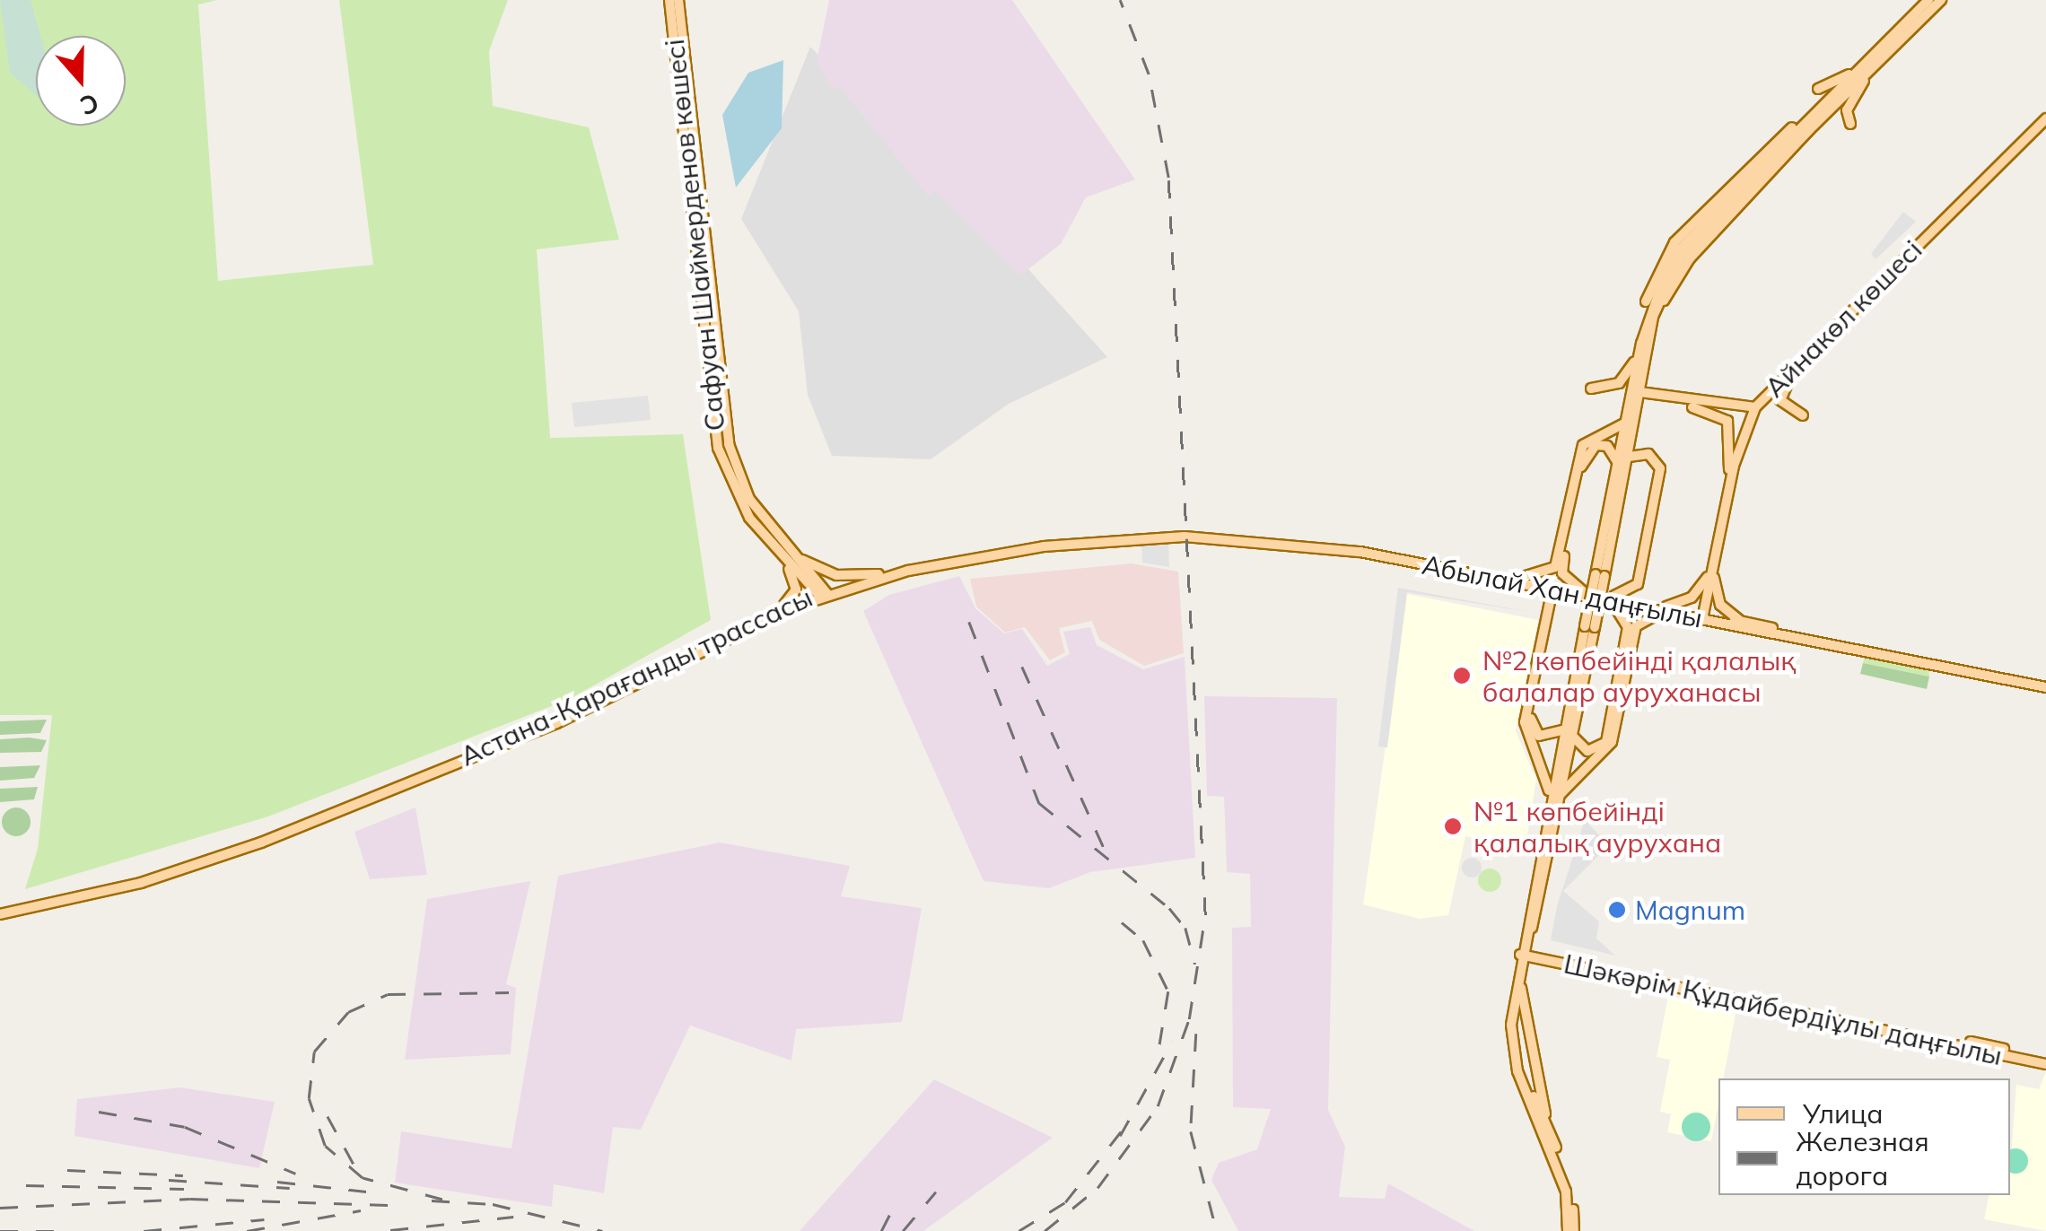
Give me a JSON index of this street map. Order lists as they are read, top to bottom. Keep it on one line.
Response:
{"streets":{"main road":["Сафуан Шаймерденов көшесі","Айнакөл көшесі","Абылай Хан даңғылы","Астана-Қарағанды трассасы","Шәкәрім Құдайбердіұлы даңғылы"]},"crossings":[["Сафуан Шаймерденов көшесі","Астана-Қарағанды трассасы"],["Айнакөл көшесі","Абылай Хан даңғылы"],["Абылай Хан даңғылы","Астана-Қарағанды трассасы"]],"places":["№2 көпбейінді қалалық балалар ауруханасы","№1 көпбейінді қалалық аурухана","Magnum"],"legend":["Улица","Железная дорога"],"north":"bottom"}
